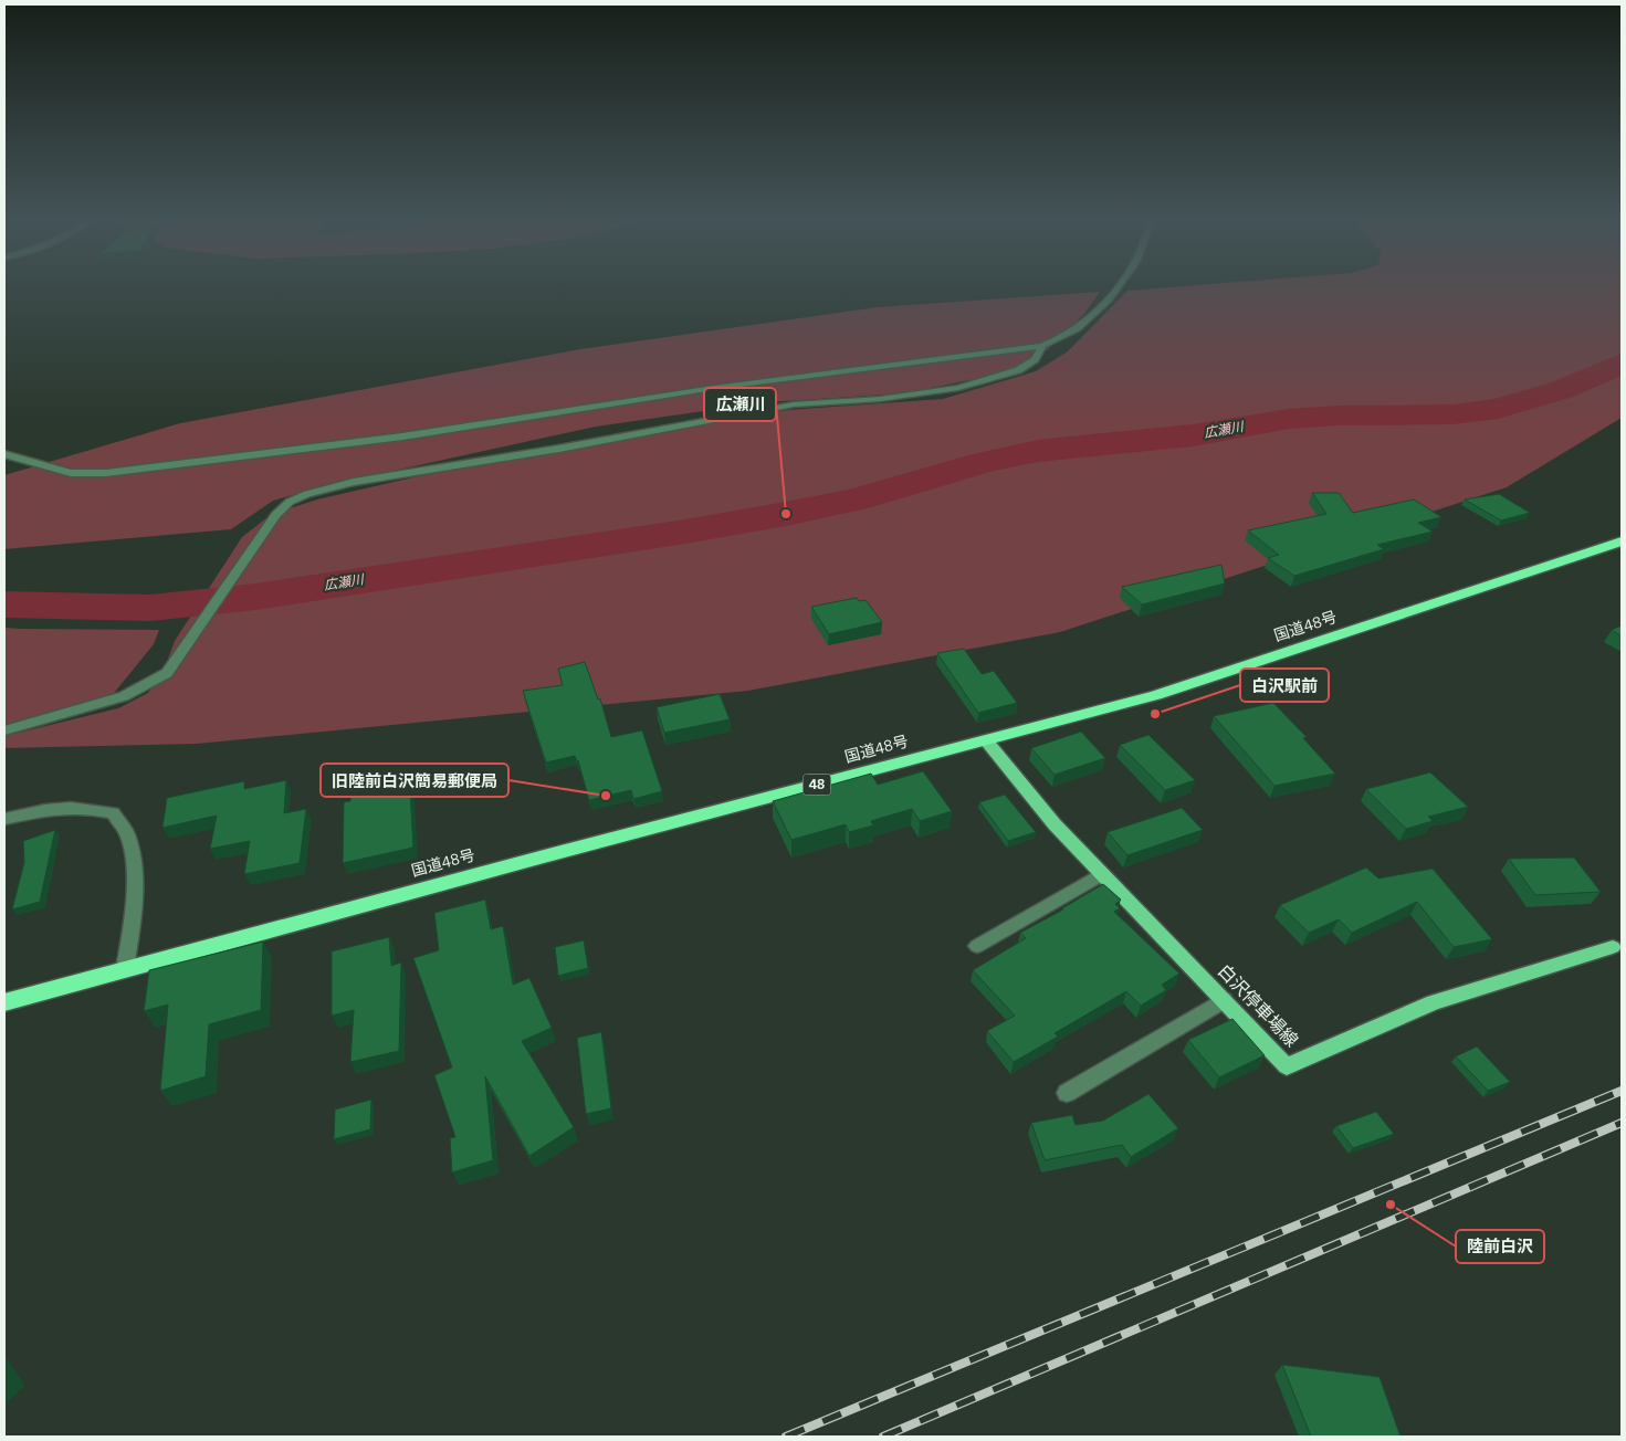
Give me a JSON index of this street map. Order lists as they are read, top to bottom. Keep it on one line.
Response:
{"streets":{"highway":["国道48号","48"],"main road":["白沢停車場線"]},"crossings":[["国道48号","白沢停車場線"]],"water":["広瀬川"],"places":["広瀬川","白沢駅前","旧陸前白沢簡易郵便局","陸前白沢"]}
